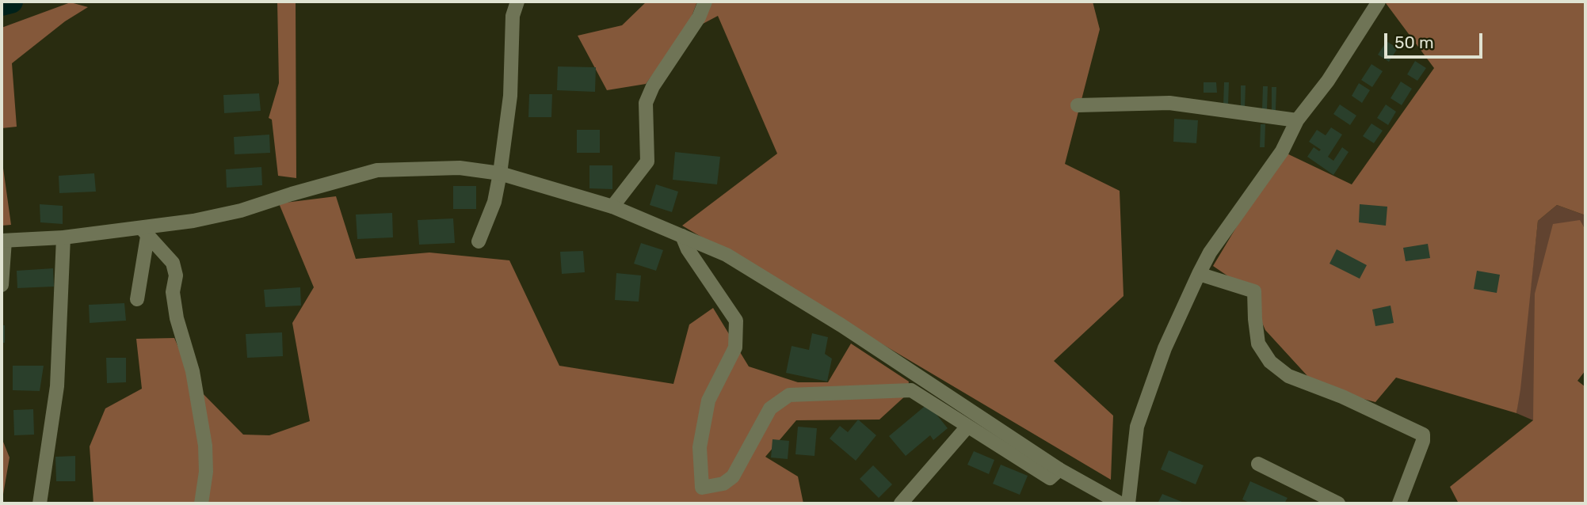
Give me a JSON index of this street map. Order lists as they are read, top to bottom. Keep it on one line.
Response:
{"scale_bar":"50 m"}
